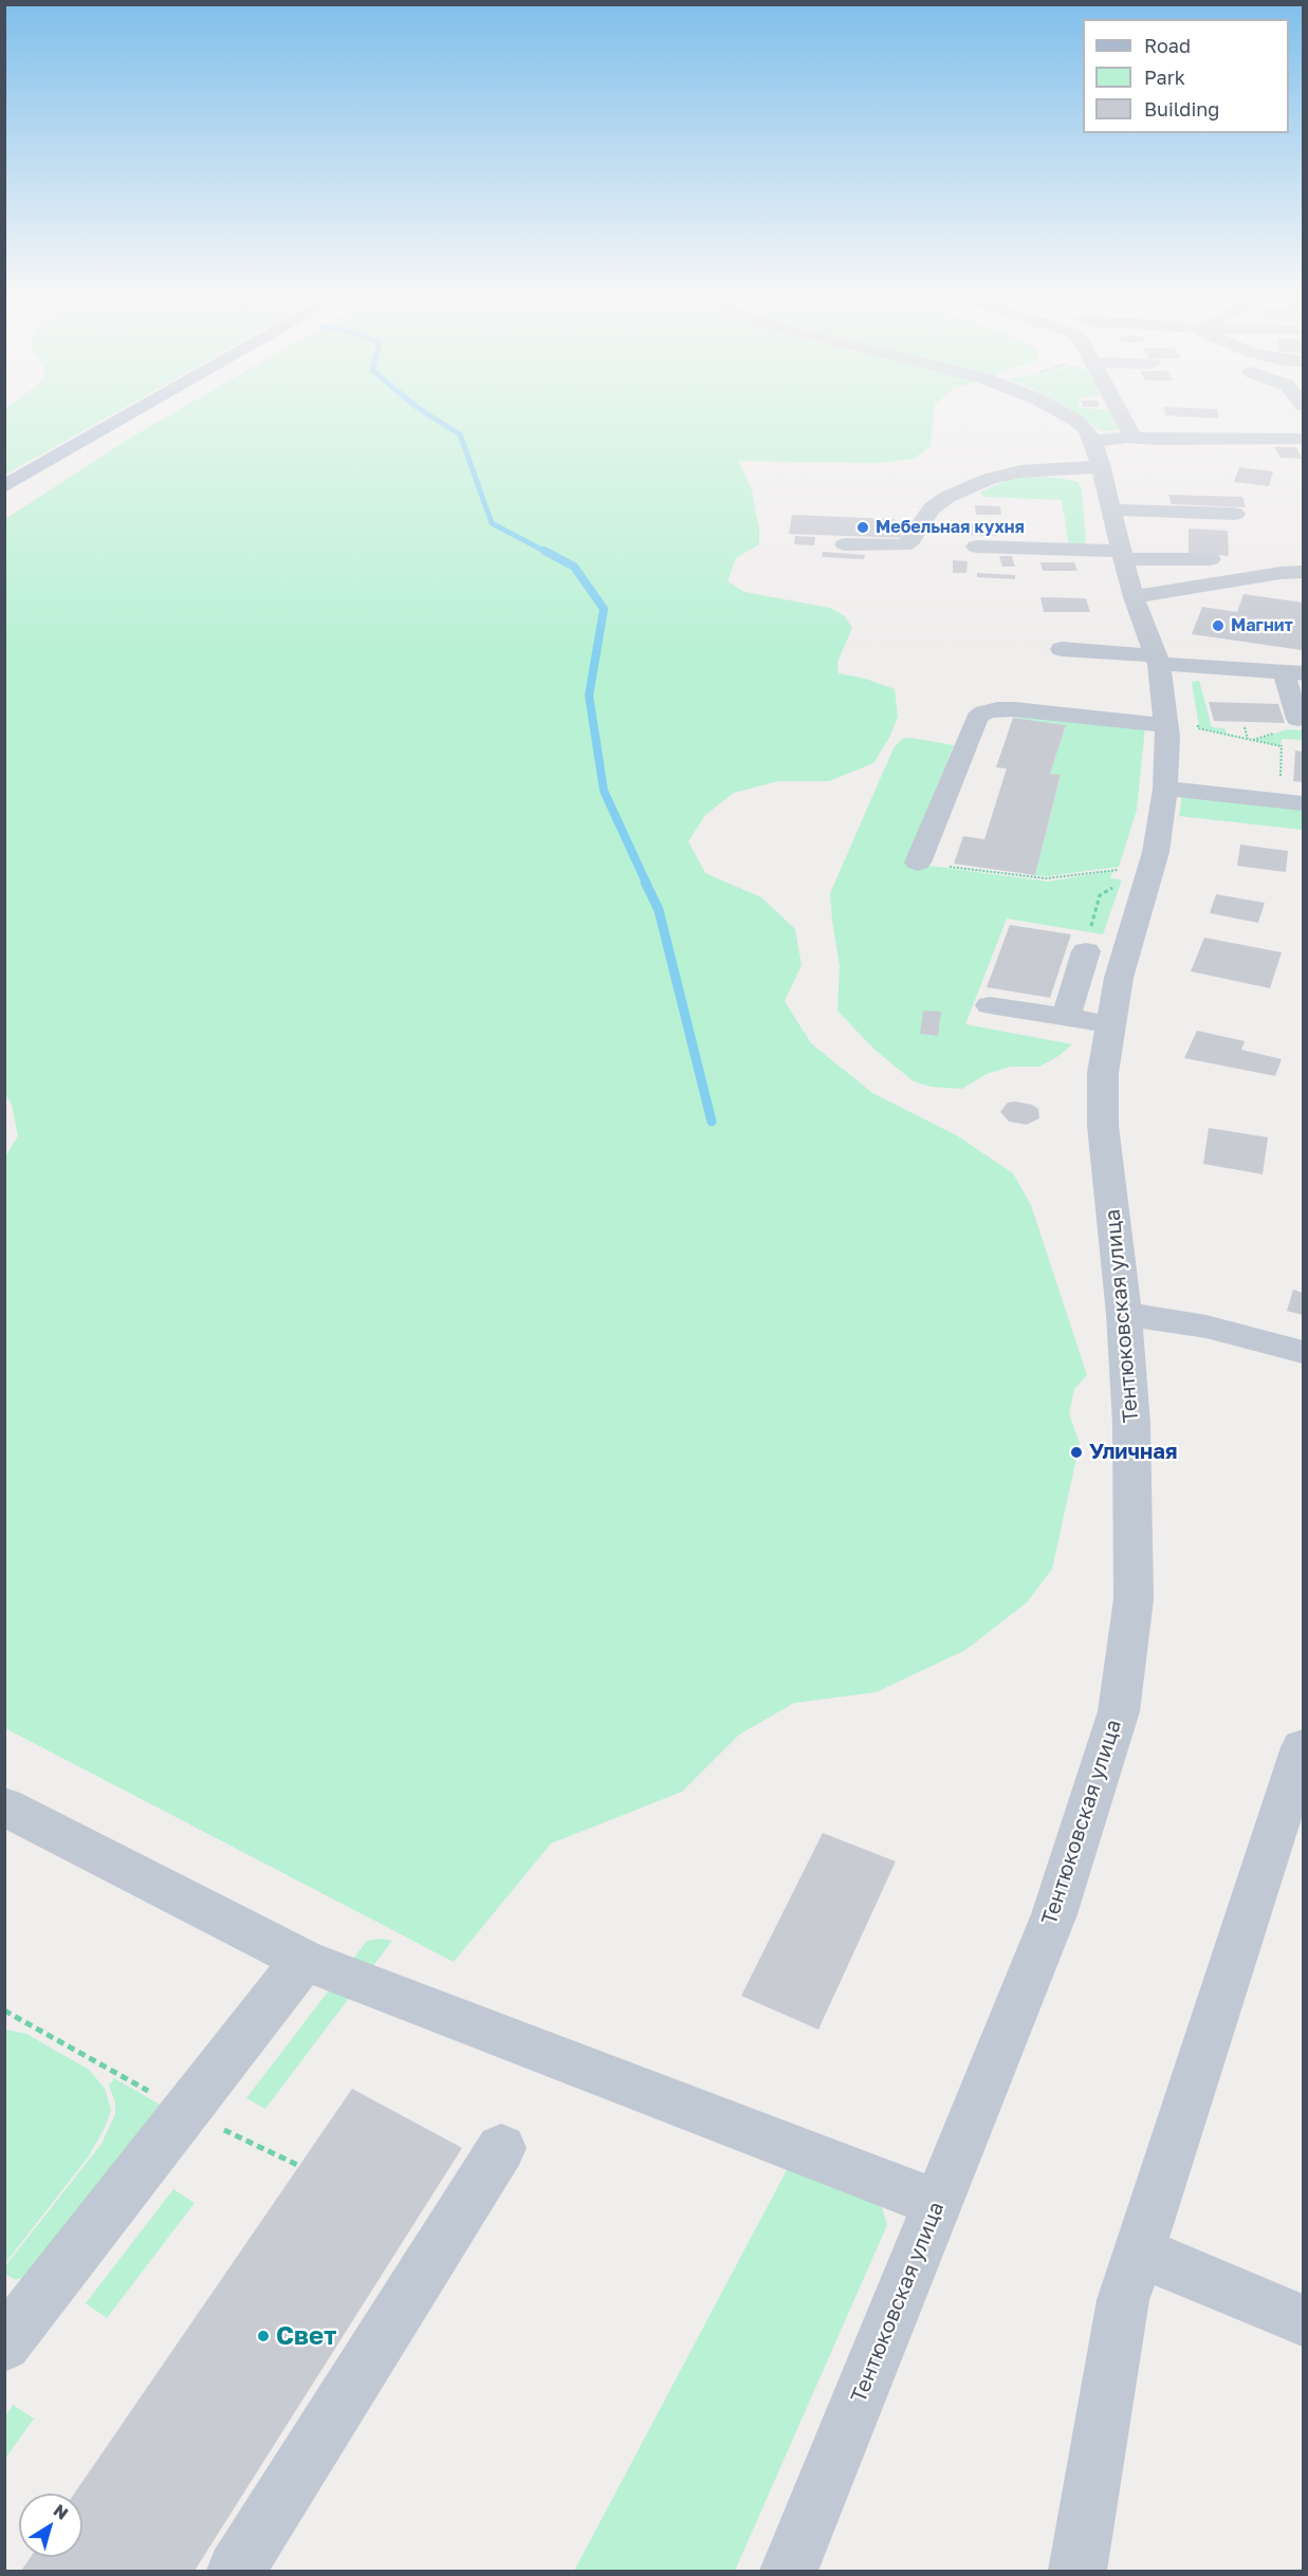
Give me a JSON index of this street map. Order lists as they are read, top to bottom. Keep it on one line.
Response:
{"streets":{"street":["Тентюковская улица"]},"places":["Мебельная кухня","Магнит","Уличная","Свет"],"legend":["Road","Park","Building"],"north":"top right"}
